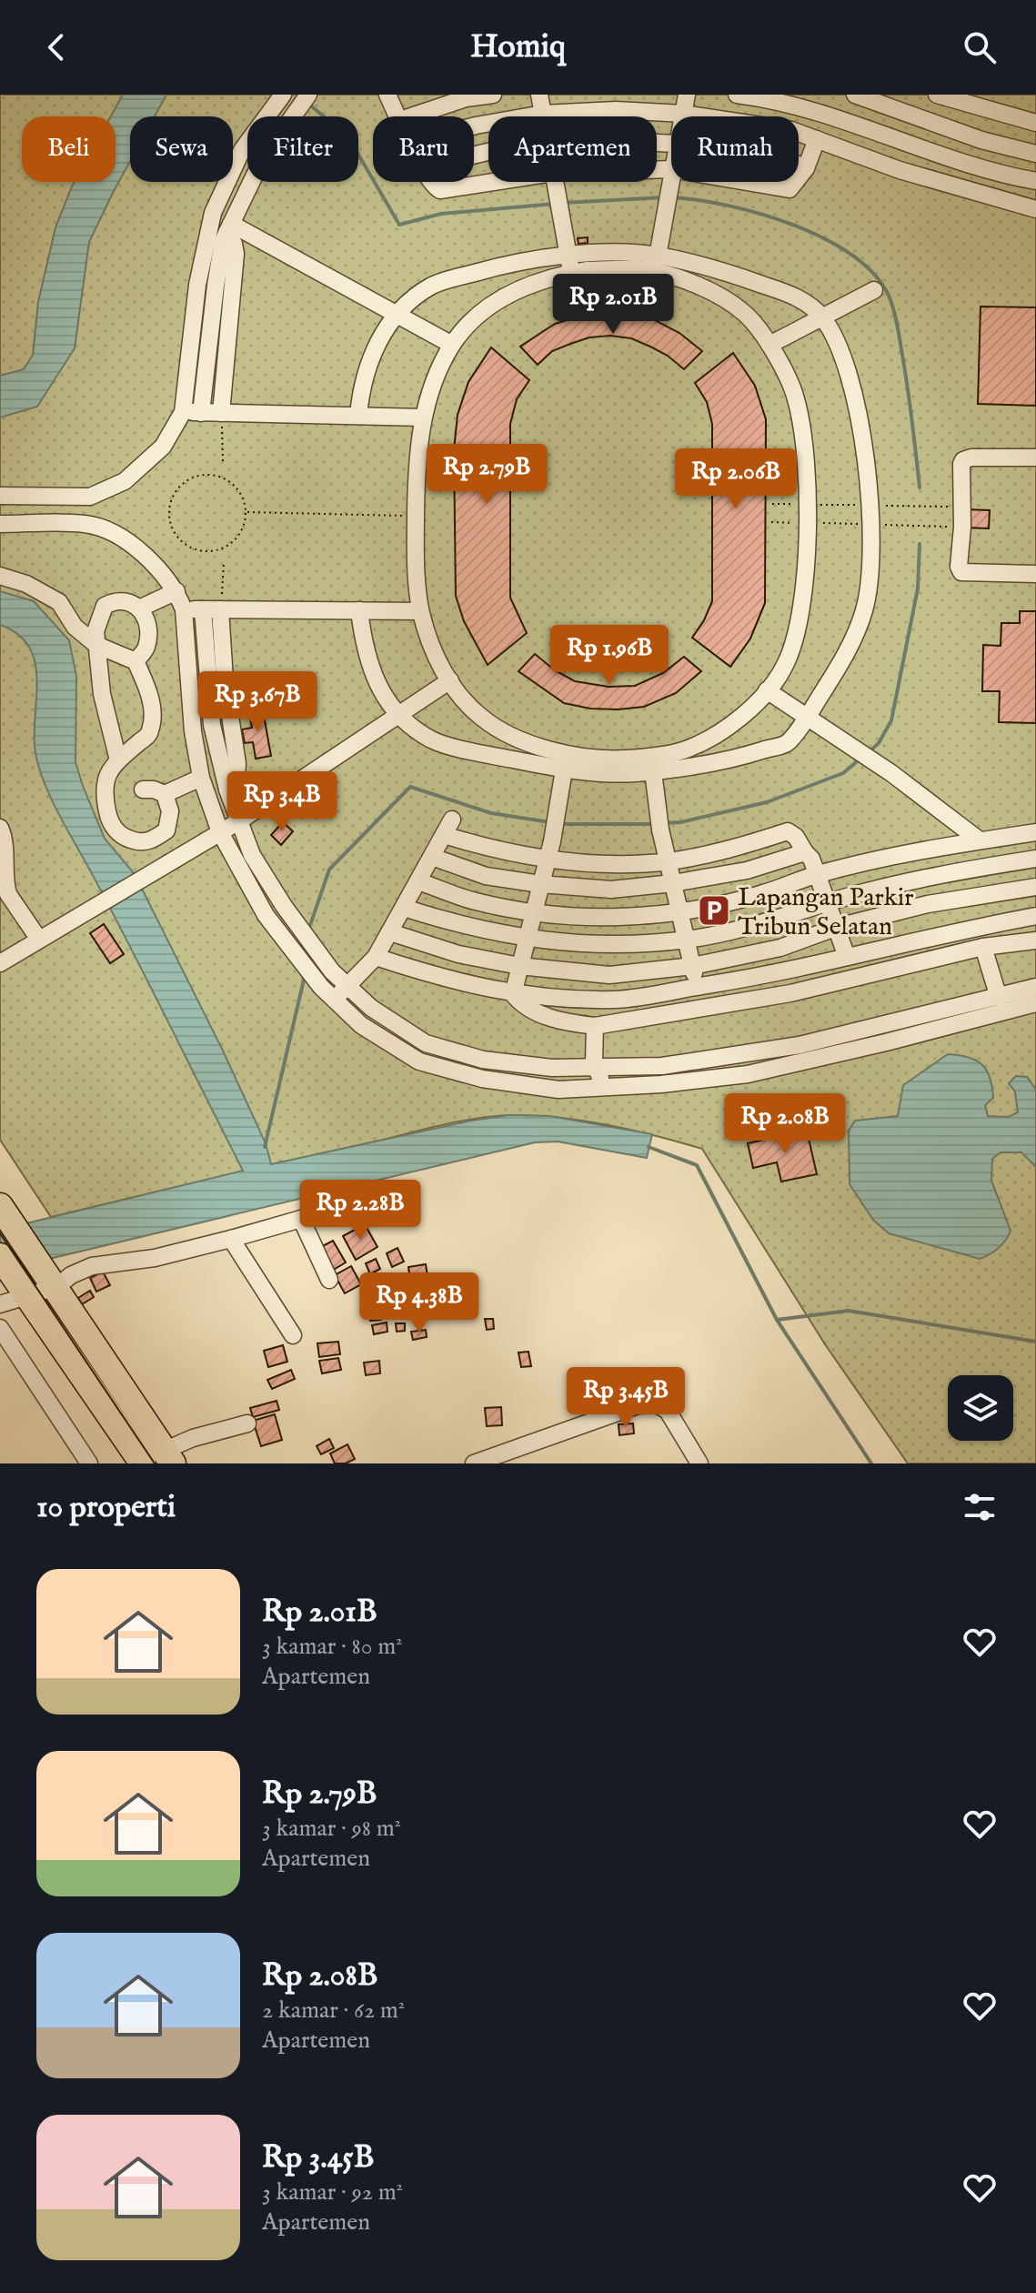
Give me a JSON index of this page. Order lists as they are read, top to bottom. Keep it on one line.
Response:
{"places":{"parking":["Lapangan Parkir Tribun Selatan"]},"page":{"header":"Homiq","chip":["Beli","Sewa","Filter","Baru","Apartemen","Rumah"],"price":["Rp 2.01B","Rp 2.79B","Rp 2.06B","Rp 1.96B","Rp 3.67B","Rp 3.4B","Rp 2.08B","Rp 2.28B","Rp 4.38B","Rp 3.45B"],"heading":"10 properti","list":[{"name":"Rp 2.01B","note":"3 kamar · 80 m² · Apartemen"},{"name":"Rp 2.79B","note":"3 kamar · 98 m² · Apartemen"},{"name":"Rp 2.08B","note":"2 kamar · 62 m² · Apartemen"},{"name":"Rp 3.45B","note":"3 kamar · 92 m² · Apartemen"}]}}
